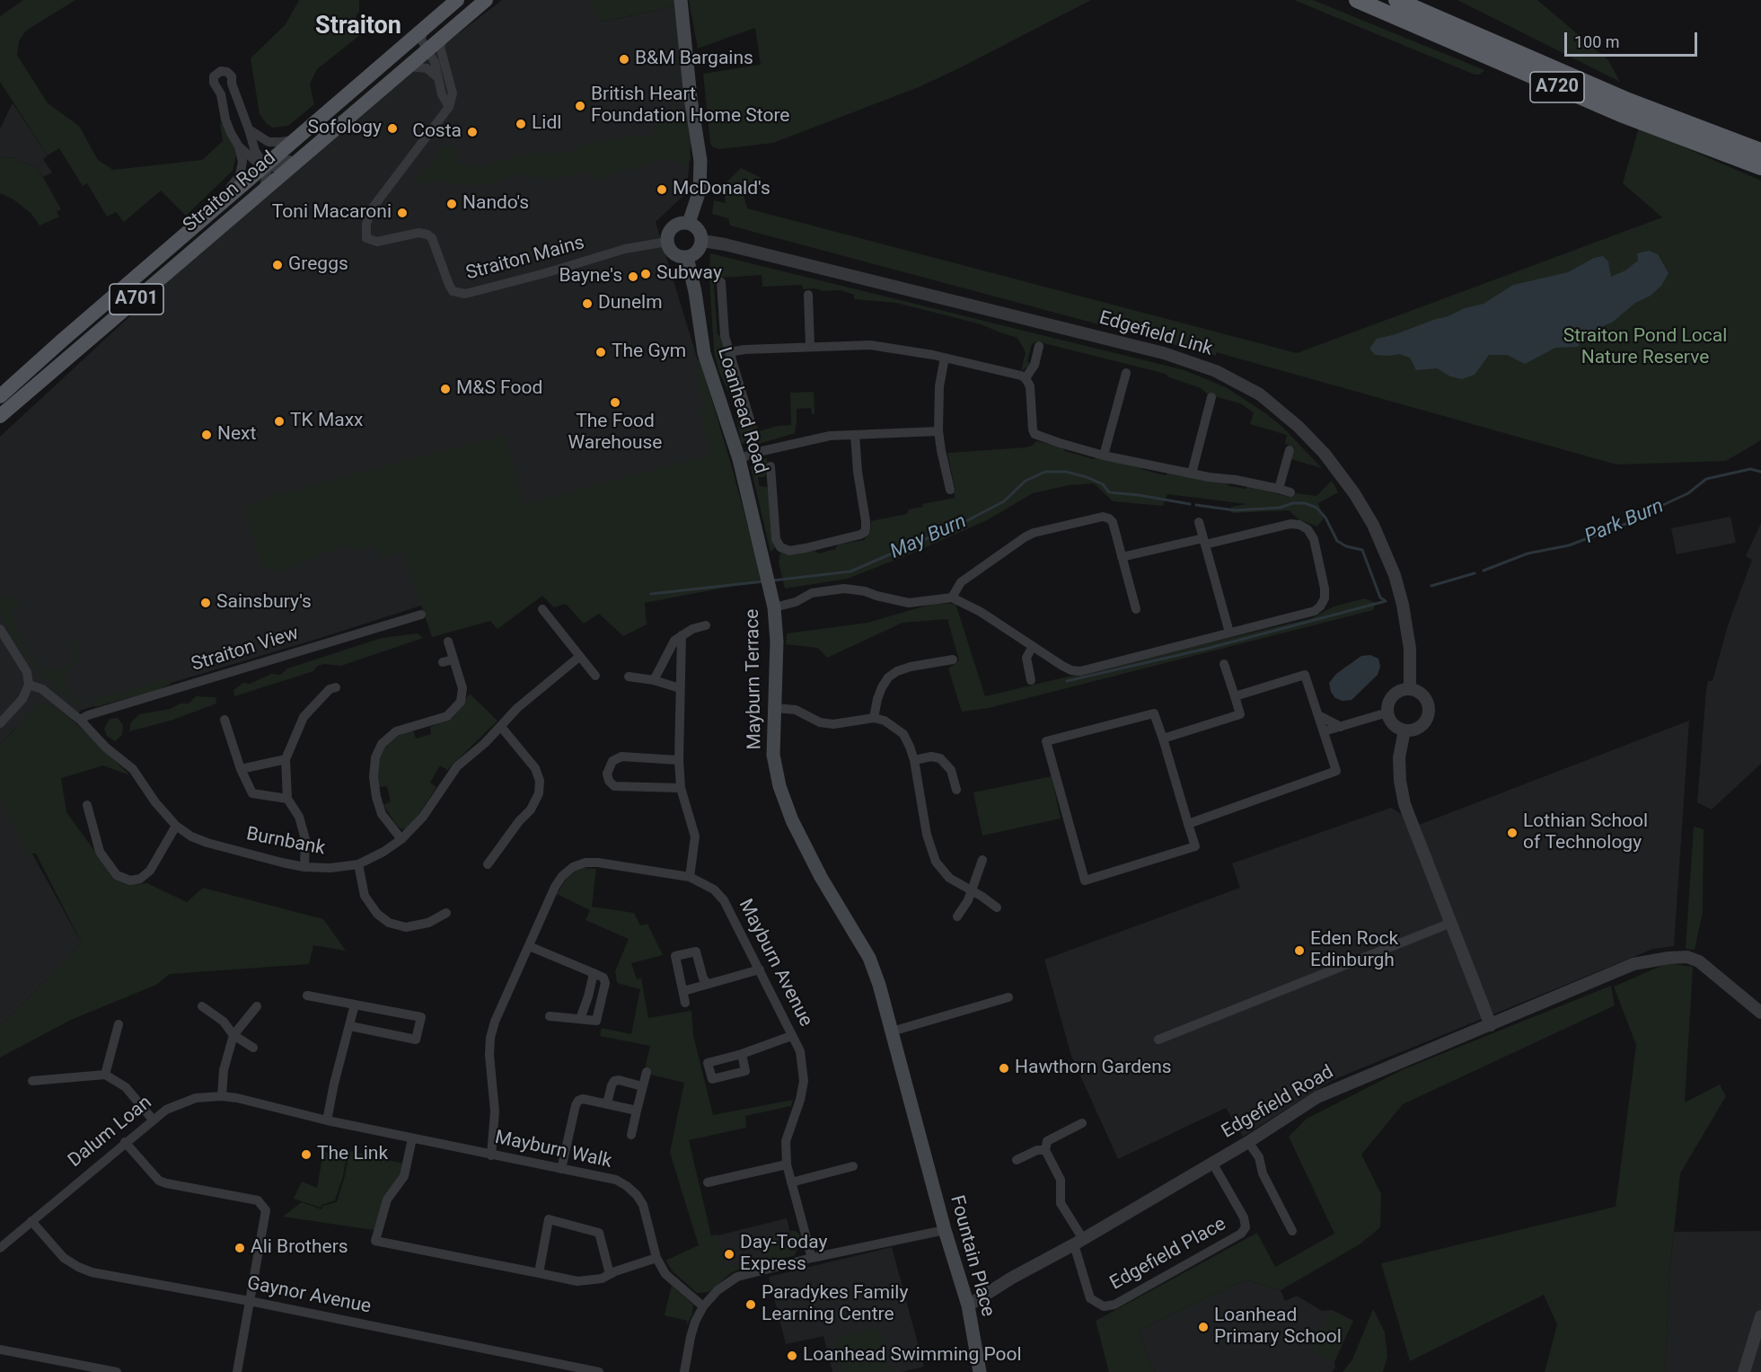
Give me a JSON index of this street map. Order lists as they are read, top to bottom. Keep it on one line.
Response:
{"streets":{"highway":["A720"],"main road":["Straiton Road","A701","Loanhead Road","Mayburn Terrace","Fountain Place"],"street":["Straiton Mains","Edgefield Link","Straiton View","Burnbank","Mayburn Avenue","Edgefield Road","Dalum Loan","Mayburn Walk","Edgefield Place","Gaynor Avenue"]},"crossings":[["Straiton Mains","Edgefield Link"],["Straiton Mains","Loanhead Road"],["Edgefield Link","Loanhead Road"],["Loanhead Road","Mayburn Terrace"],["Straiton View","Burnbank"],["Mayburn Terrace","Fountain Place"],["Mayburn Avenue","Mayburn Walk"],["Edgefield Road","Edgefield Place"],["Edgefield Road","Fountain Place"],["Dalum Loan","Mayburn Walk"],["Dalum Loan","Gaynor Avenue"]],"districts":["Straiton"],"water":["Park Burn","May Burn"],"parks":["Straiton Pond Local Nature Reserve"],"places":["B&M Bargains","British Heart Foundation Home Store","Lidl","Sofology","Costa","McDonald's","Nando's","Toni Macaroni","Greggs","Subway","Bayne's","Dunelm","The Gym","M&S Food","The Food Warehouse","TK Maxx","Next","Sainsbury's","Lothian School of Technology","Eden Rock Edinburgh","Hawthorn Gardens","The Link","Ali Brothers","Day-Today Express","Paradykes Family Learning Centre","Loanhead Primary School","Loanhead Swimming Pool"],"scale_bar":"100 m"}
